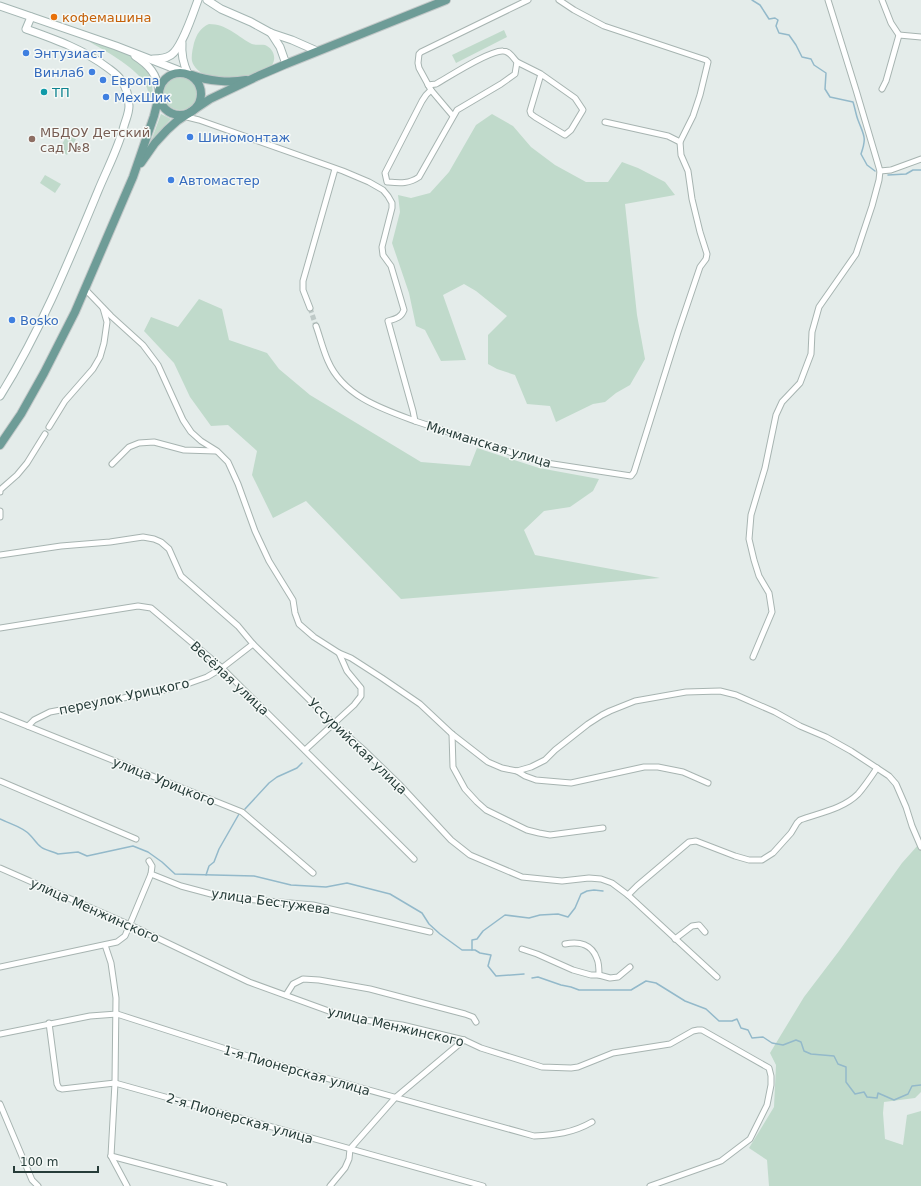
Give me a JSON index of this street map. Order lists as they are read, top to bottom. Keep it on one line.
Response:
{"streets":{"street":["Мичманская улица","Весёлая улица","переулок Урицкого","Уссурийская улица","улица Урицкого","улица Бестужева","улица Менжинского","1-я Пионерская улица","2-я Пионерская улица"]},"crossings":[["Весёлая улица","переулок Урицкого"],["переулок Урицкого","Уссурийская улица"],["переулок Урицкого","улица Урицкого"],["1-я Пионерская улица","2-я Пионерская улица"]],"places":["кофемашина","Энтузиаст","Винлаб","Европа","ТП","МехШик","Шиномонтаж","МБДОУ Детский сад №8","Автомастер","Bosko"],"scale_bar":"100 m"}
